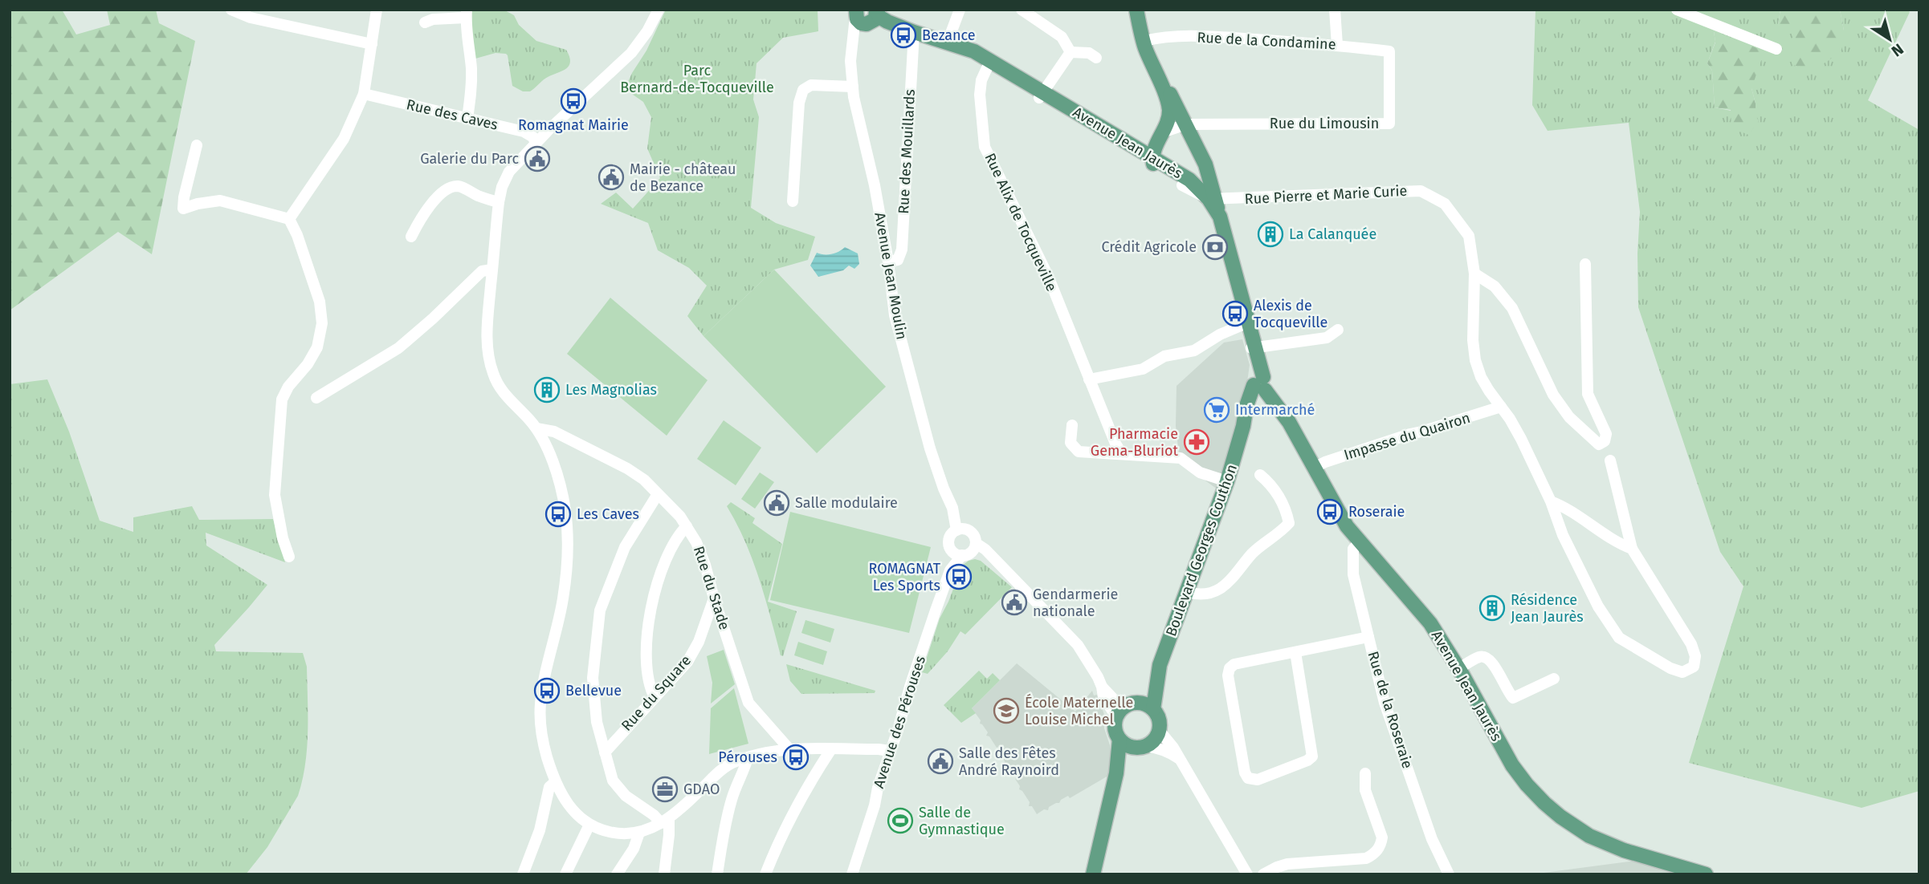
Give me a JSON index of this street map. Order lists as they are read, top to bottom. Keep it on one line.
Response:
{"streets":{"main road":["Avenue Jean Jaurès","Boulevard Georges Couthon"],"street":["Rue de la Condamine","Rue des Caves","Rue du Limousin","Rue des Mouillards","Rue Pierre et Marie Curie","Rue Alix de Tocqueville","Avenue Jean Moulin","Impasse du Quairon","Rue du Stade","Rue du Square","Rue de la Roseraie","Avenue des Pérouses"]},"crossings":[["Rue de la Condamine","Rue du Limousin"],["Avenue Jean Jaurès","Rue des Mouillards"],["Avenue Jean Jaurès","Rue Pierre et Marie Curie"],["Avenue Jean Jaurès","Rue Alix de Tocqueville"],["Avenue Jean Jaurès","Avenue Jean Moulin"],["Avenue Jean Jaurès","Impasse du Quairon"],["Avenue Jean Jaurès","Boulevard Georges Couthon"],["Avenue Jean Jaurès","Rue de la Roseraie"],["Rue des Mouillards","Avenue Jean Moulin"],["Rue Pierre et Marie Curie","Impasse du Quairon"],["Avenue Jean Moulin","Avenue des Pérouses"],["Rue du Stade","Rue du Square"]],"parks":["Parc Bernard-de-Tocqueville"],"places":{"bus stop":["Bezance","Romagnat Mairie","Alexis de Tocqueville","Roseraie","Les Caves","ROMAGNAT Les Sports","Bellevue","Pérouses"],"public building":["Galerie du Parc","Mairie - château de Bezance","Salle modulaire","Gendarmerie nationale","Salle des Fêtes André Raynoird"],"building":["La Calanquée","Les Magnolias","Résidence Jean Jaurès"],"bank":["Crédit Agricole"],"supermarket":["Intermarché"],"pharmacy":["Pharmacie Gema-Bluriot"],"school or university":["École Maternelle Louise Michel"],"office":["GDAO"],"sports":["Salle de Gymnastique"]},"north":"bottom right"}
